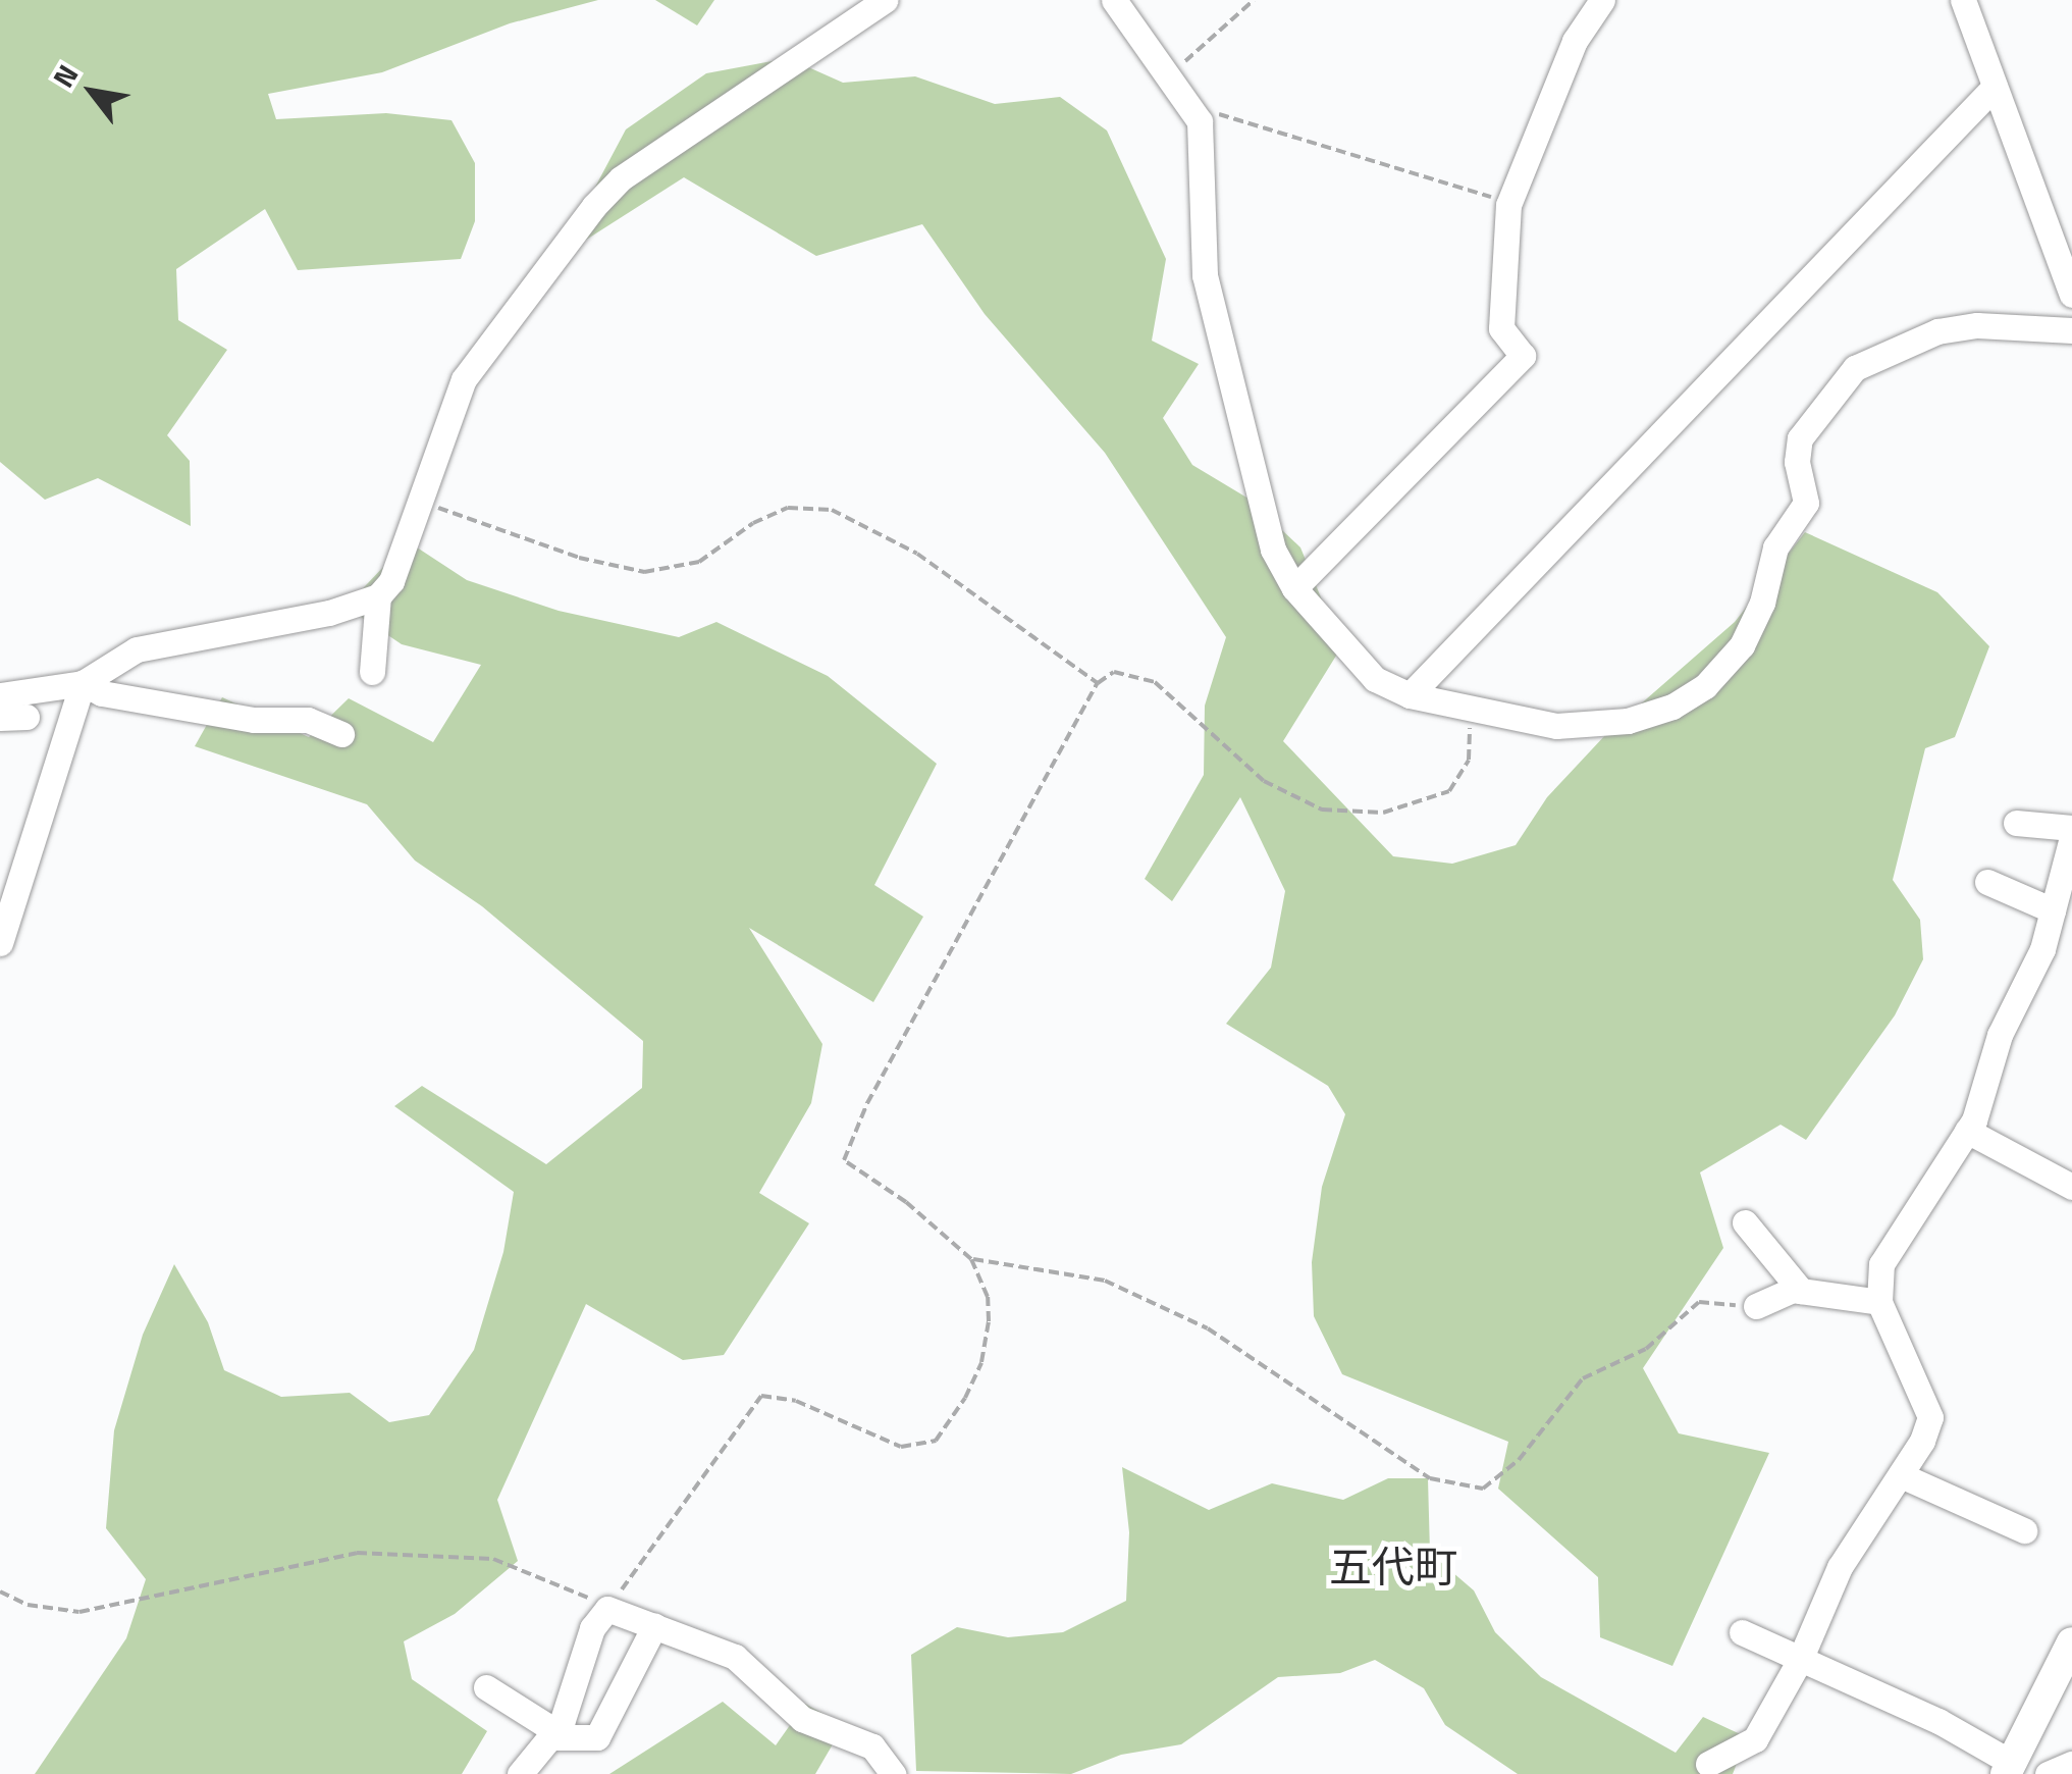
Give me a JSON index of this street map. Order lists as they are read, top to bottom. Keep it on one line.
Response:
{"districts":["五代町"],"north":"top left"}
